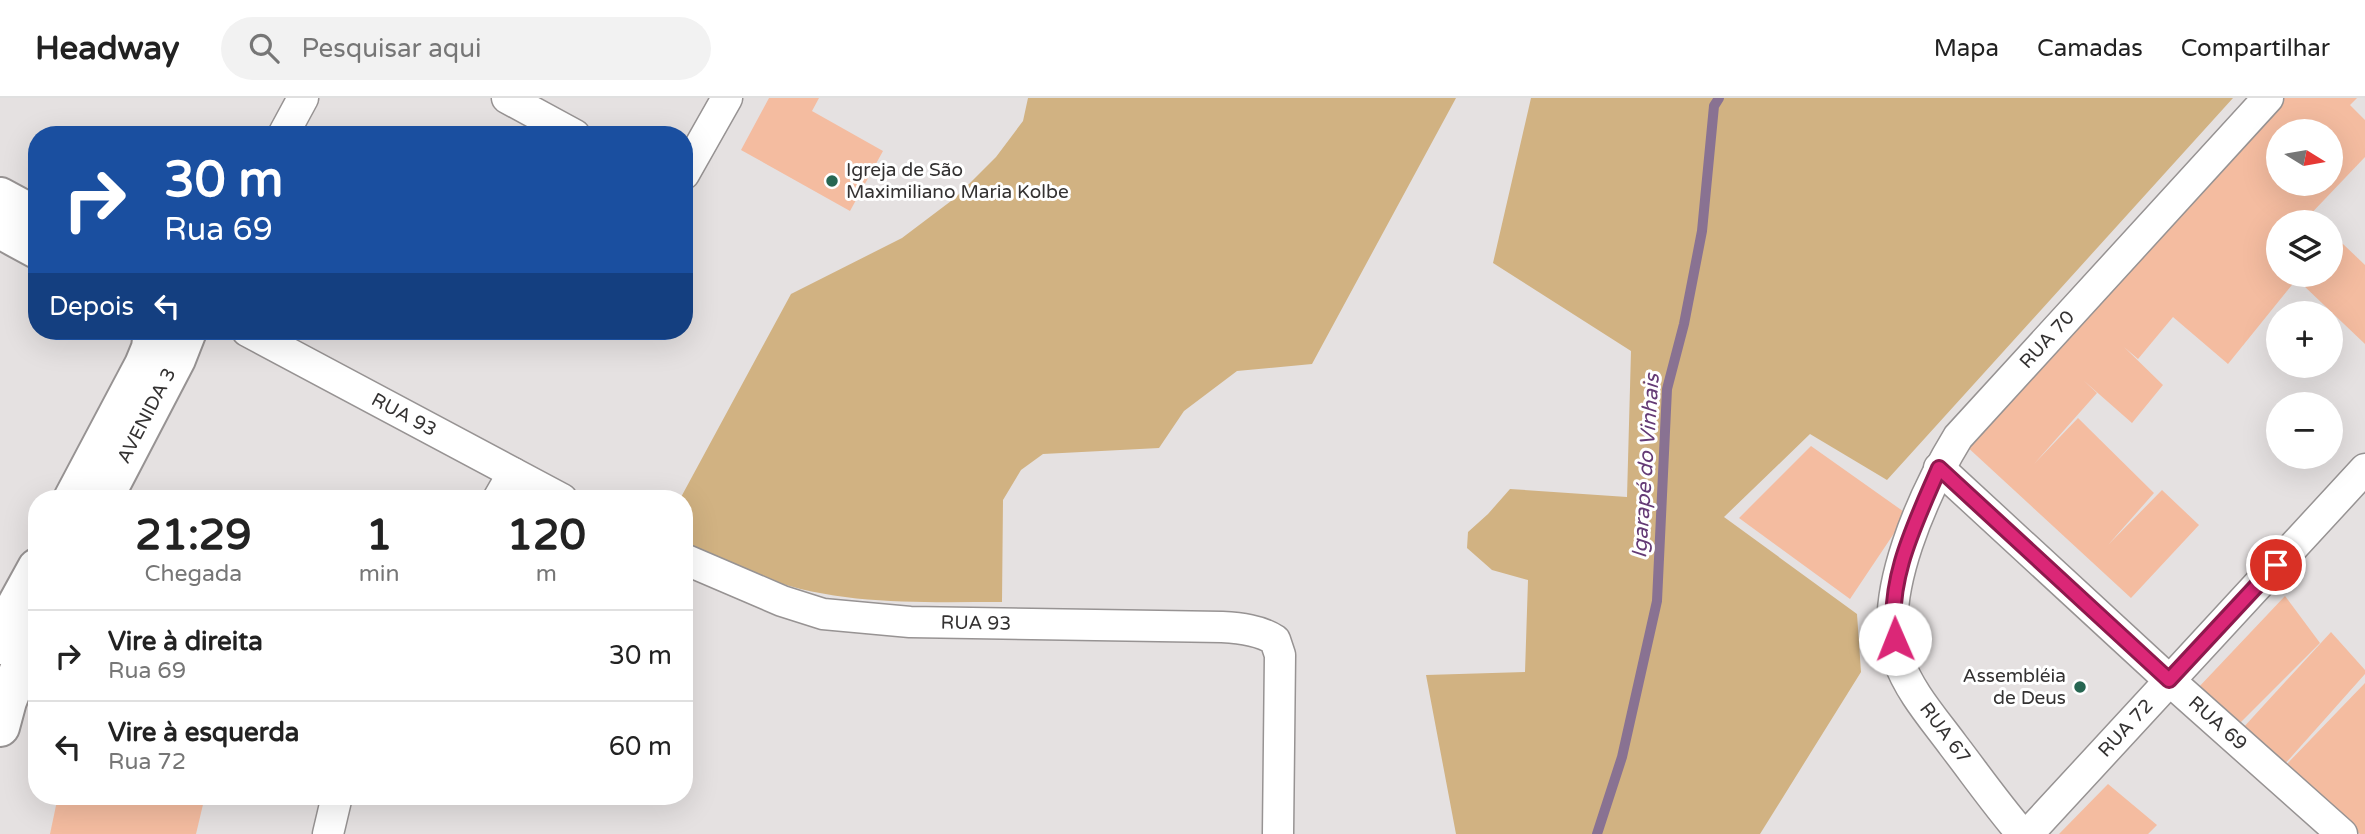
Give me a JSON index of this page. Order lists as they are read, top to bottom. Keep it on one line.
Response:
{"streets":{"street":["RUA 70","RUA 93","AVENIDA 3","RUA 69","RUA 72","RUA 67"]},"crossings":[["RUA 70","RUA 69"],["RUA 70","RUA 67"],["RUA 69","RUA 72"]],"water":["Igarapé do Vinhais"],"places":["Igreja de São Maximiliano Maria Kolbe","Assembléia de Deus"],"north":"right","page":{"header":"Headway","search":"Pesquisar aqui","nav":["Mapa","Camadas","Compartilhar"],"map_buttons":["+","−"],"turn":["30 m","Rua 69"],"then":"Depois","eta":["21:29","Chegada","1","min","120","m"],"list":[{"name":"Vire à direita","note":"Rua 69","value":"30 m"},{"name":"Vire à esquerda","note":"Rua 72","value":"60 m"}]}}
